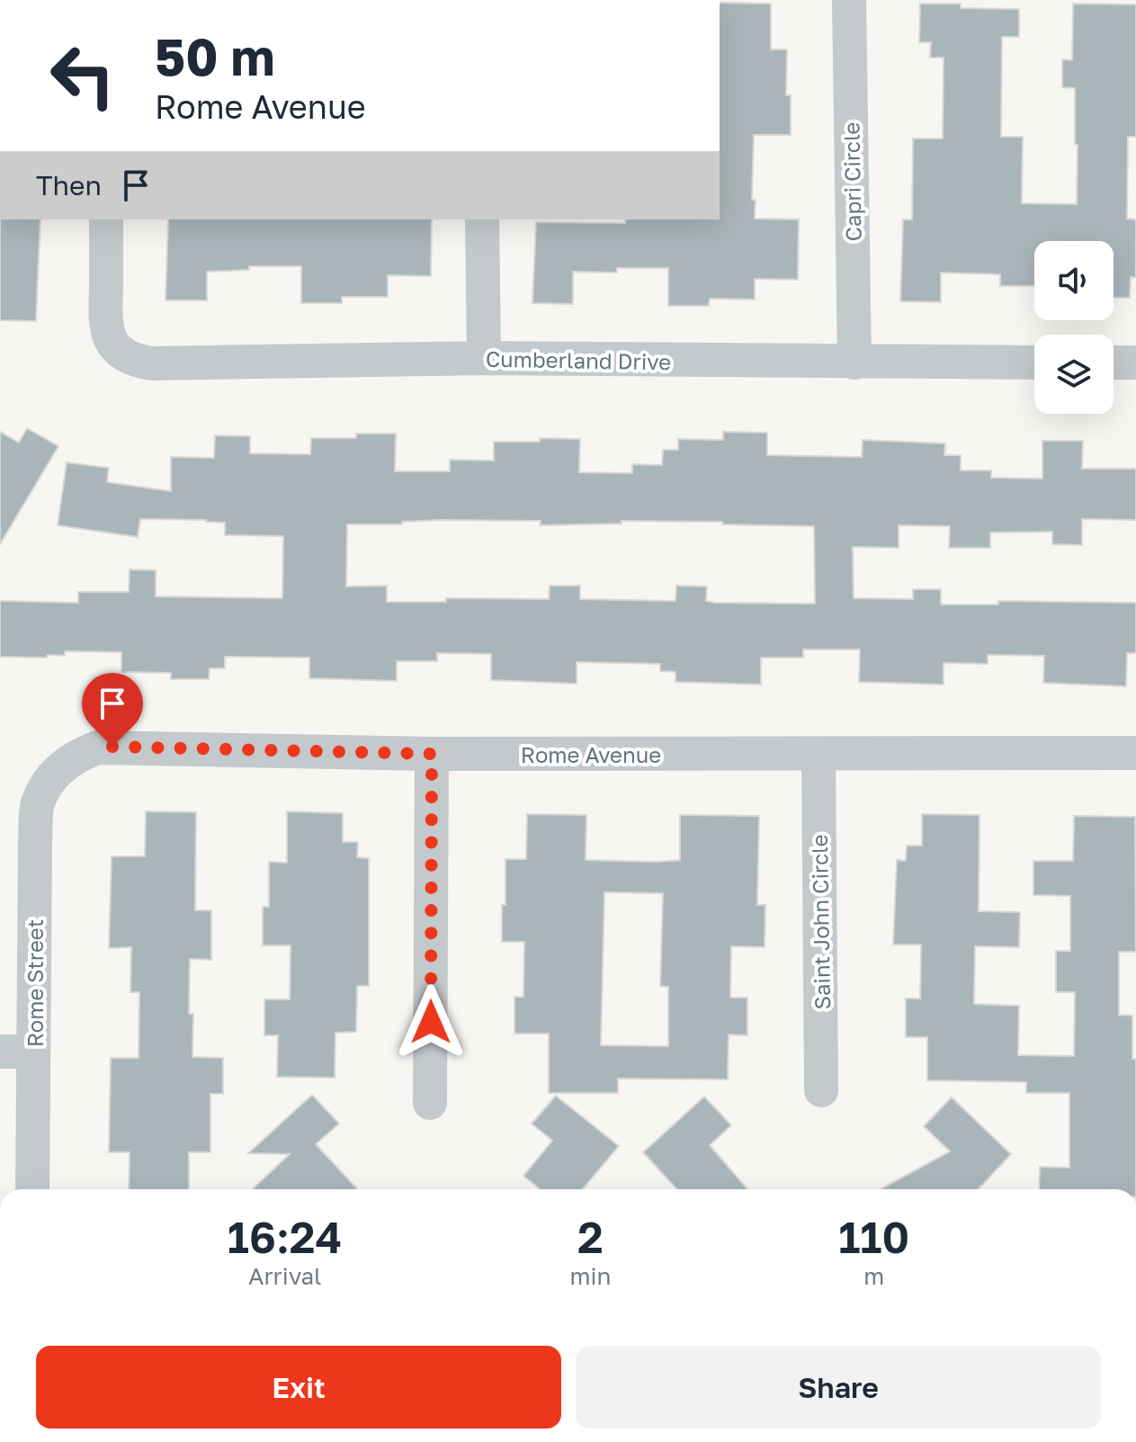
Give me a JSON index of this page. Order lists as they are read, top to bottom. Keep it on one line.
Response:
{"streets":{"street":["Capri Circle","Cumberland Drive","Rome Avenue","Saint John Circle","Rome Street"]},"crossings":[["Capri Circle","Cumberland Drive"],["Rome Avenue","Saint John Circle"],["Rome Avenue","Rome Street"]],"page":{"turn":["50 m","Rome Avenue"],"then":"Then","eta":["16:24","Arrival","2","min","110","m"],"buttons":["Exit","Share"]}}
